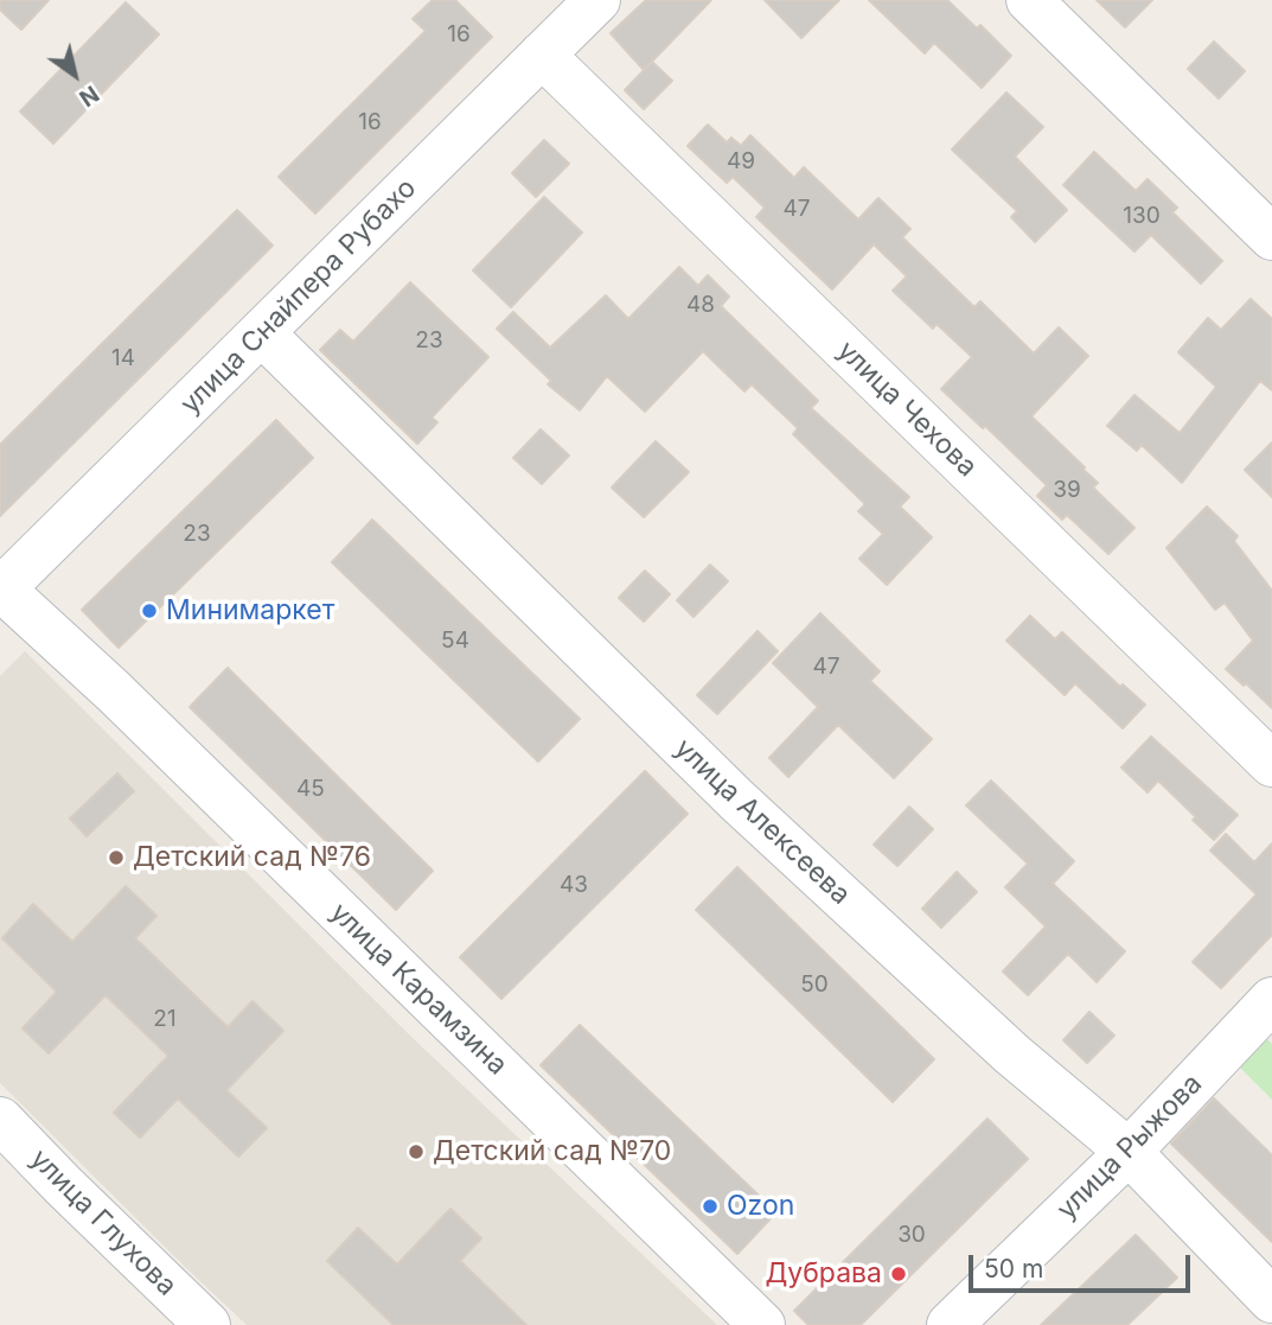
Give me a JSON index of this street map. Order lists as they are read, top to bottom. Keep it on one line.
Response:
{"streets":{"street":["улица Снайпера Рубахо","улица Чехова","улица Алексеева","улица Карамзина","улица Рыжова","улица Глухова"]},"crossings":[["улица Снайпера Рубахо","улица Чехова"],["улица Снайпера Рубахо","улица Алексеева"],["улица Снайпера Рубахо","улица Карамзина"],["улица Алексеева","улица Рыжова"]],"places":["Минимаркет","Детский сад №76","Детский сад №70","Ozon","Дубрава"],"house_numbers":["16","16","49","47","130","48","23","14","39","23","54","47","45","43","50","21","30"],"scale_bar":"50 m","north":"bottom right"}
